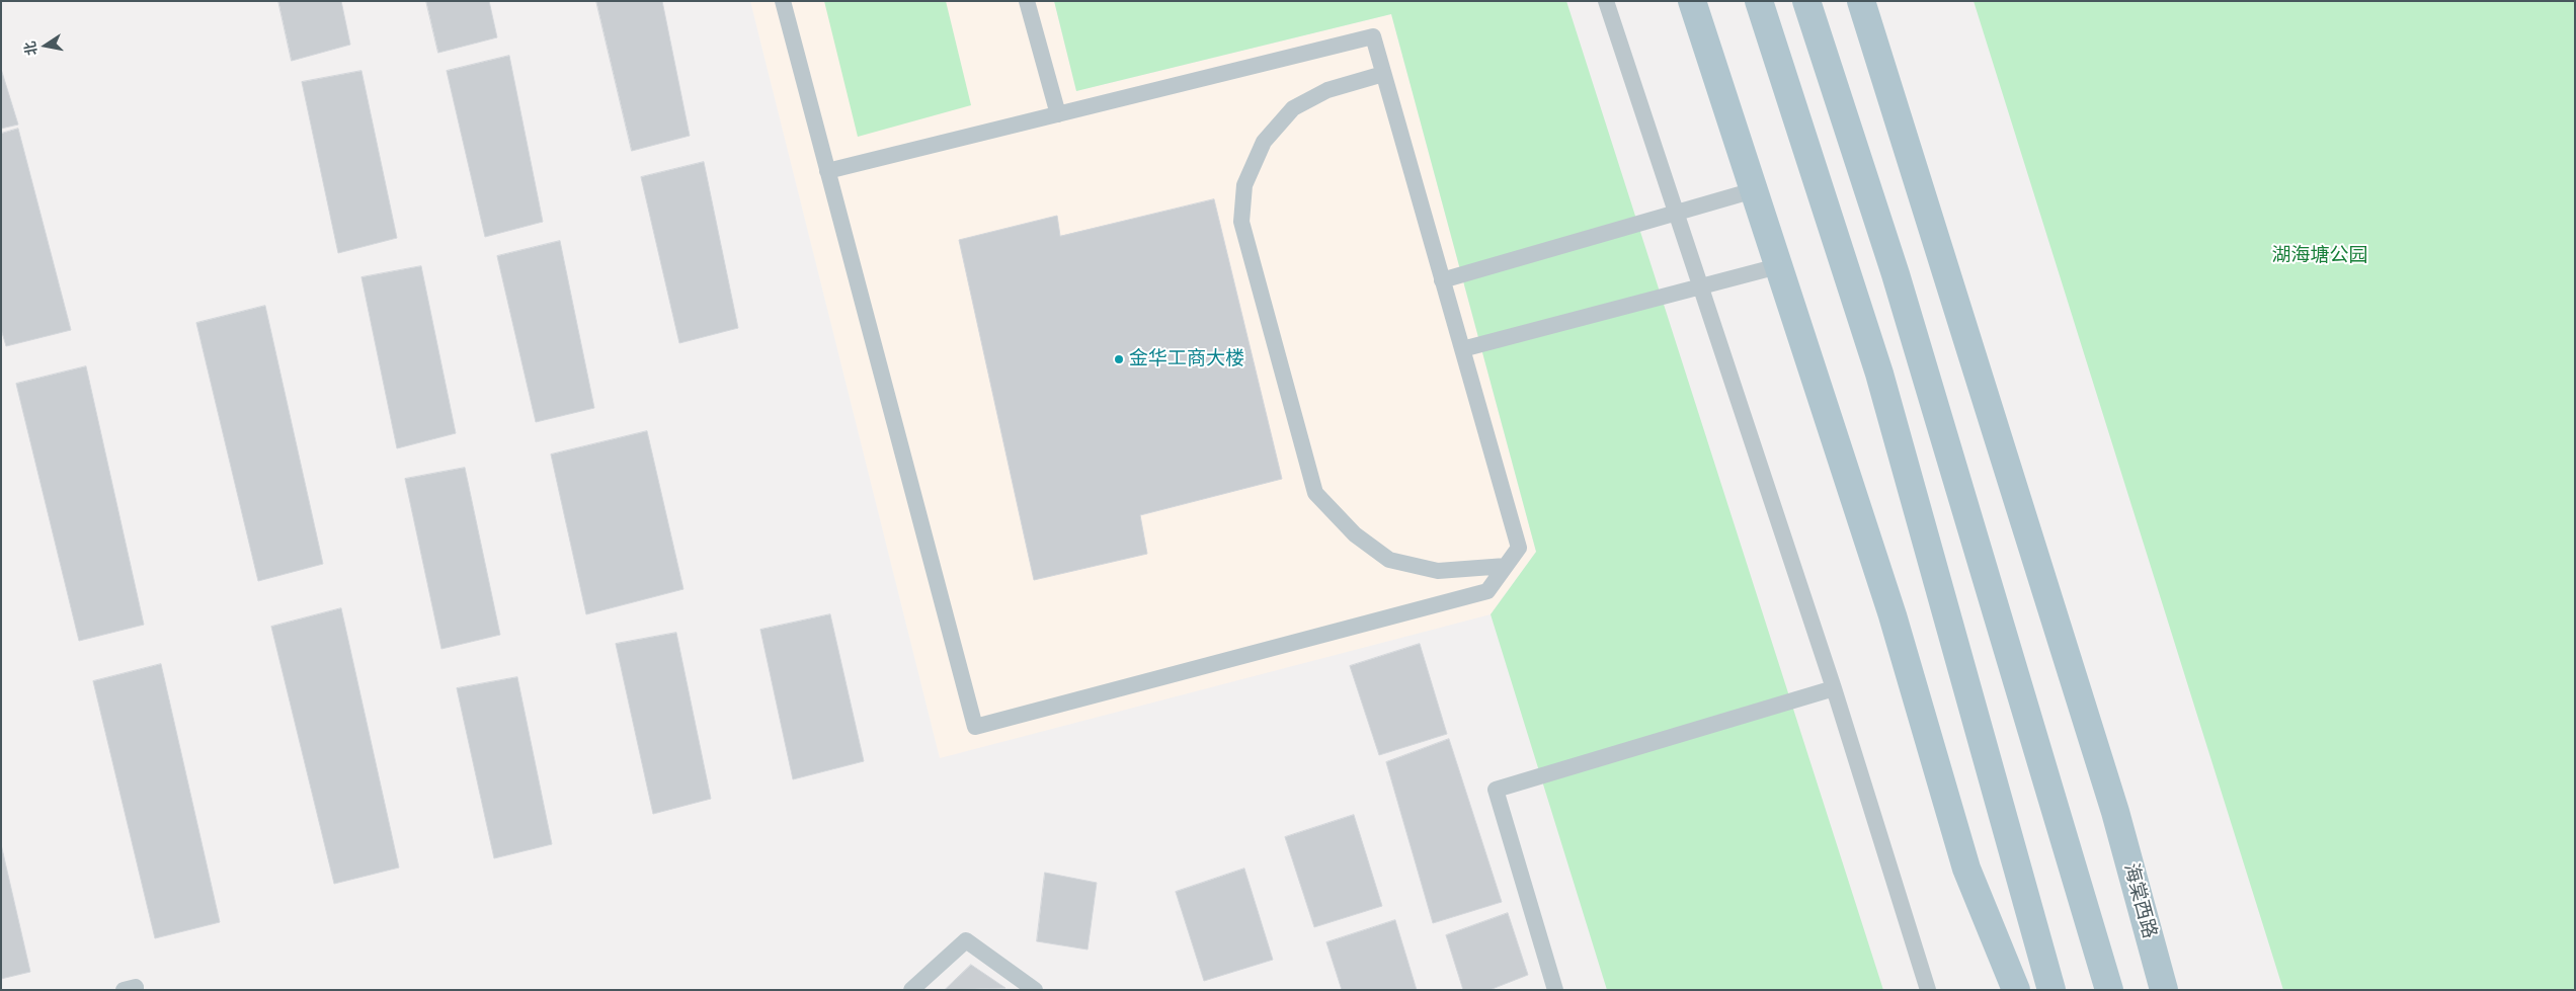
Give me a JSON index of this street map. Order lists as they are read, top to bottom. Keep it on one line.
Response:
{"streets":{"main road":["海棠西路"]},"parks":["湖海塘公园"],"places":["金华工商大楼"],"north":"left"}
